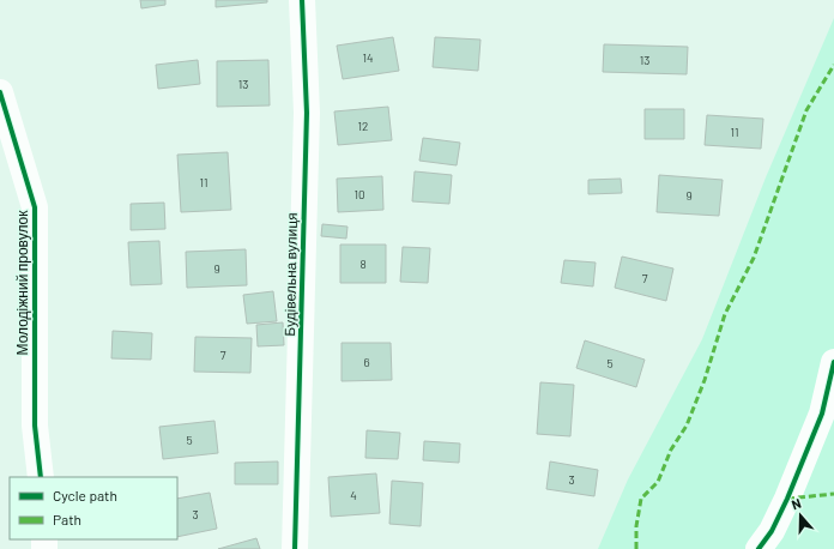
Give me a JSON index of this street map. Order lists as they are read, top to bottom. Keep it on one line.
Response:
{"streets":{"street":["Будівельна вулиця","Молодіжний провулок"]},"house_numbers":["14","13","13","12","11","11","10","9","8","9","7","7","6","5","5","3","4","3"],"legend":["Cycle path","Path"],"north":"top"}
